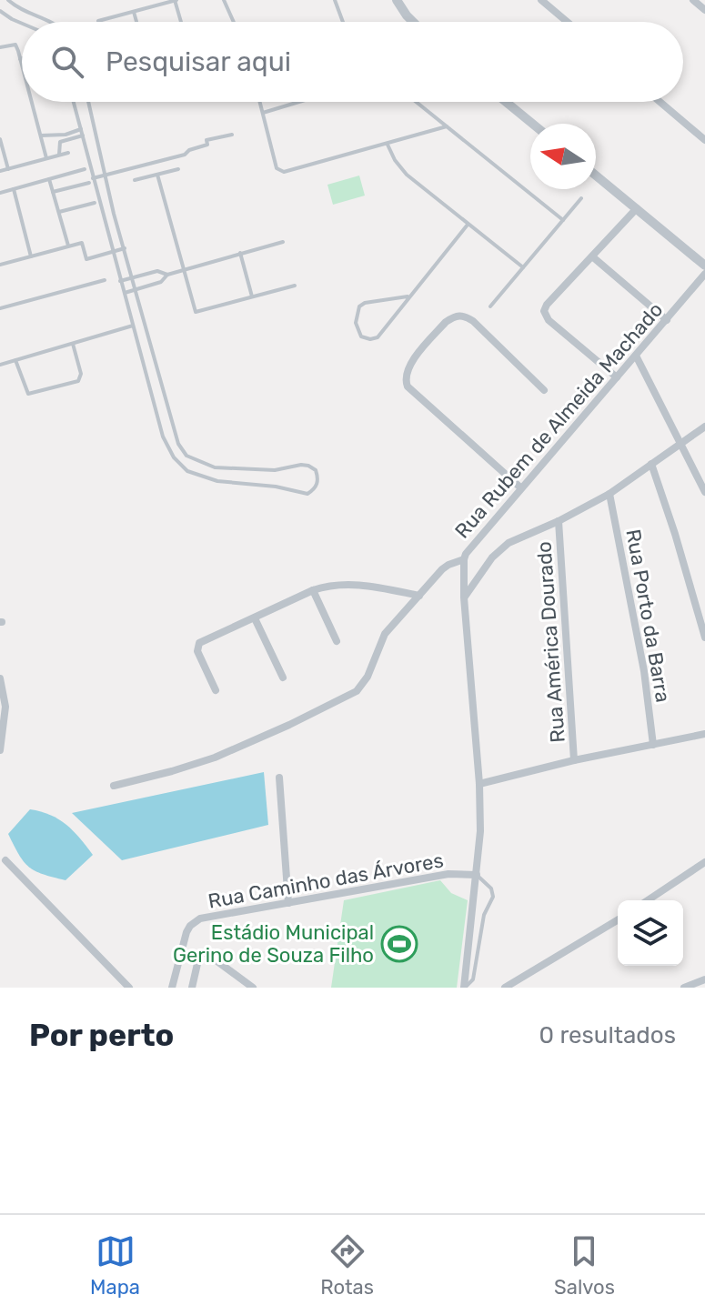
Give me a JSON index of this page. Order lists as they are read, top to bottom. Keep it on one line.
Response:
{"streets":{"street":["Rua Rubem de Almeida Machado","Rua Porto da Barra","Rua América Dourado","Rua Caminho das Árvores"]},"crossings":[["Rua Rubem de Almeida Machado","Rua Caminho das Árvores"]],"places":{"sports":["Estádio Municipal Gerino de Souza Filho"]},"north":"left","page":{"search":"Pesquisar aqui","heading":["Por perto","0 resultados"],"nav":["Mapa","Rotas","Salvos"]}}
